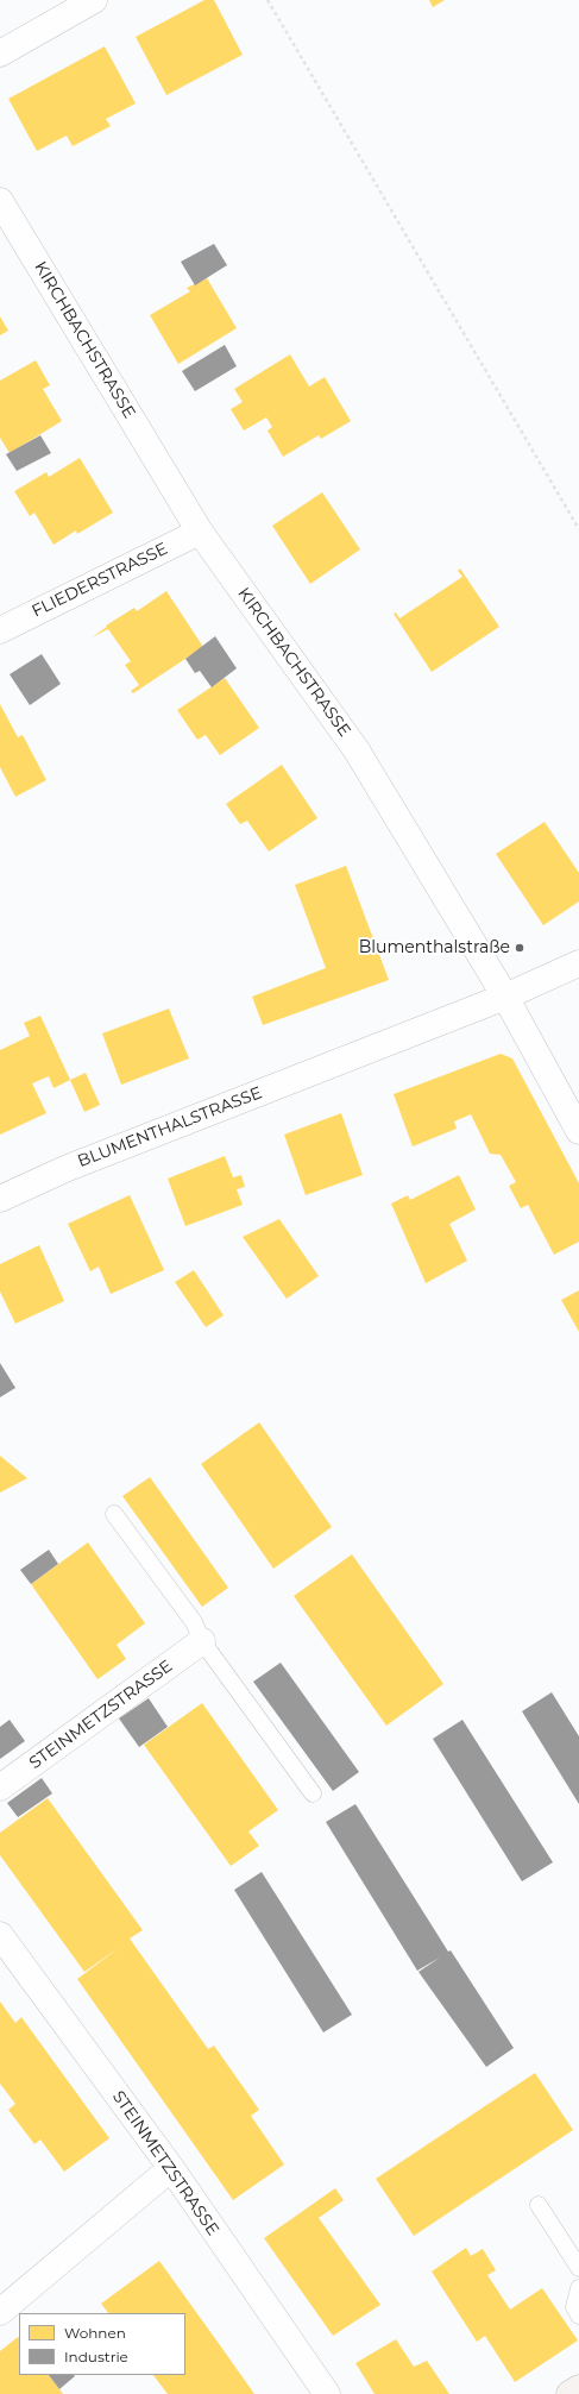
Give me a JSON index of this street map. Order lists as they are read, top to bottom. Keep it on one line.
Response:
{"streets":{"street":["KIRCHBACHSTRASSE","FLIEDERSTRASSE","BLUMENTHALSTRASSE","STEINMETZSTRASSE"]},"crossings":[["KIRCHBACHSTRASSE","FLIEDERSTRASSE"],["KIRCHBACHSTRASSE","BLUMENTHALSTRASSE"]],"places":["Blumenthalstraße"],"legend":["Wohnen","Industrie"]}
